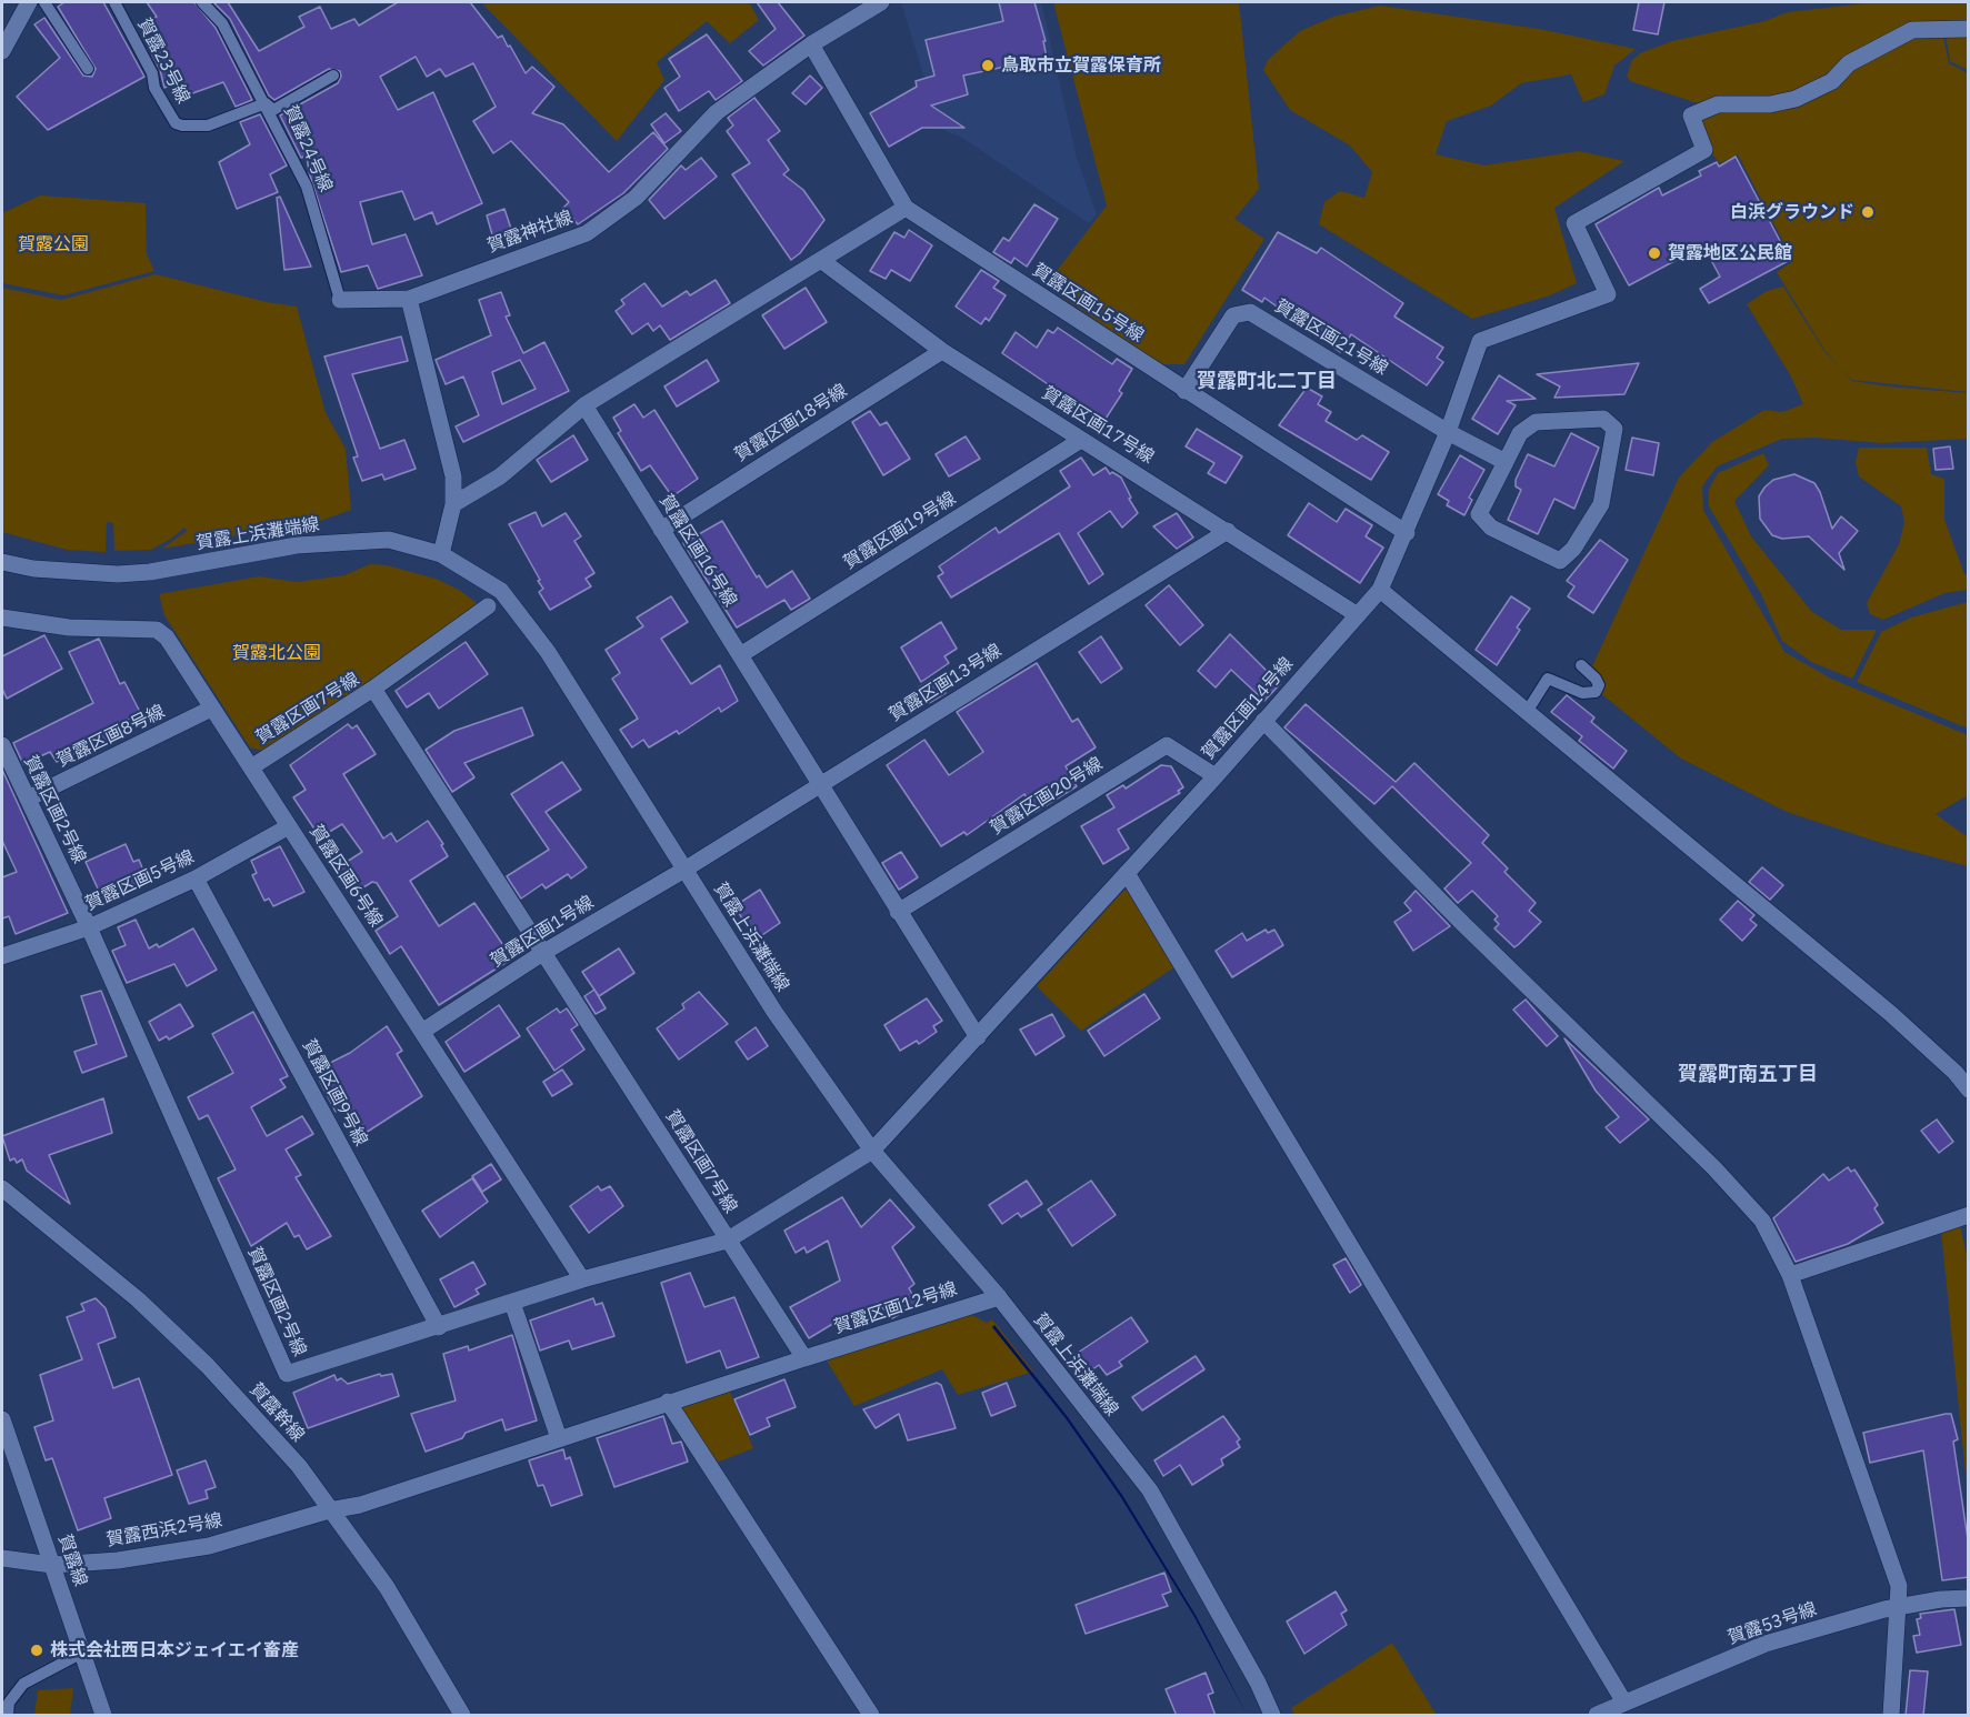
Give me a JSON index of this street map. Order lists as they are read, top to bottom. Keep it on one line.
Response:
{"streets":{"street":["賀露24号線","賀露神社線","賀露区画15号線","賀露区画21号線","賀露区画18号線","賀露区画17号線","賀露区画19号線","賀露上浜灘端線","賀露区画16号線","賀露区画13号線","賀露区画7号線","賀露区画14号線","賀露区画8号線","賀露区画20号線","賀露区画2号線","賀露区画6号線","賀露区画5号線","賀露区画1号線","賀露区画9号線","賀露区画12号線","賀露幹線","賀露西浜2号線","賀露線","賀露53号線"],"lane":["賀露23号線"]},"crossings":[["賀露23号線","賀露24号線"],["賀露24号線","賀露神社線"],["賀露神社線","賀露区画15号線"],["賀露区画15号線","賀露区画21号線"],["賀露区画15号線","賀露区画14号線"],["賀露区画21号線","賀露区画14号線"],["賀露区画18号線","賀露区画17号線"],["賀露区画18号線","賀露区画16号線"],["賀露区画17号線","賀露区画19号線"],["賀露区画17号線","賀露区画13号線"],["賀露区画17号線","賀露区画14号線"],["賀露区画19号線","賀露区画16号線"],["賀露上浜灘端線","賀露区画13号線"],["賀露上浜灘端線","賀露区画14号線"],["賀露上浜灘端線","賀露区画2号線"],["賀露上浜灘端線","賀露区画1号線"],["賀露上浜灘端線","賀露区画12号線"],["賀露区画16号線","賀露区画13号線"],["賀露区画16号線","賀露区画14号線"],["賀露区画16号線","賀露区画20号線"],["賀露区画13号線","賀露区画1号線"],["賀露区画7号線","賀露区画2号線"],["賀露区画7号線","賀露区画6号線"],["賀露区画7号線","賀露区画1号線"],["賀露区画7号線","賀露区画12号線"],["賀露区画14号線","賀露区画20号線"],["賀露区画14号線","賀露区画2号線"],["賀露区画8号線","賀露区画2号線"],["賀露区画8号線","賀露区画6号線"],["賀露区画2号線","賀露区画6号線"],["賀露区画2号線","賀露区画5号線"],["賀露区画2号線","賀露区画9号線"],["賀露区画6号線","賀露区画5号線"],["賀露区画6号線","賀露区画1号線"],["賀露区画5号線","賀露区画9号線"],["賀露幹線","賀露西浜2号線"],["賀露西浜2号線","賀露線"]],"districts":["賀露町北二丁目","賀露町南五丁目"],"parks":["賀露公園","賀露北公園"],"places":["鳥取市立賀露保育所","白浜グラウンド","賀露地区公民館","株式会社西日本ジェイエイ畜産"]}
